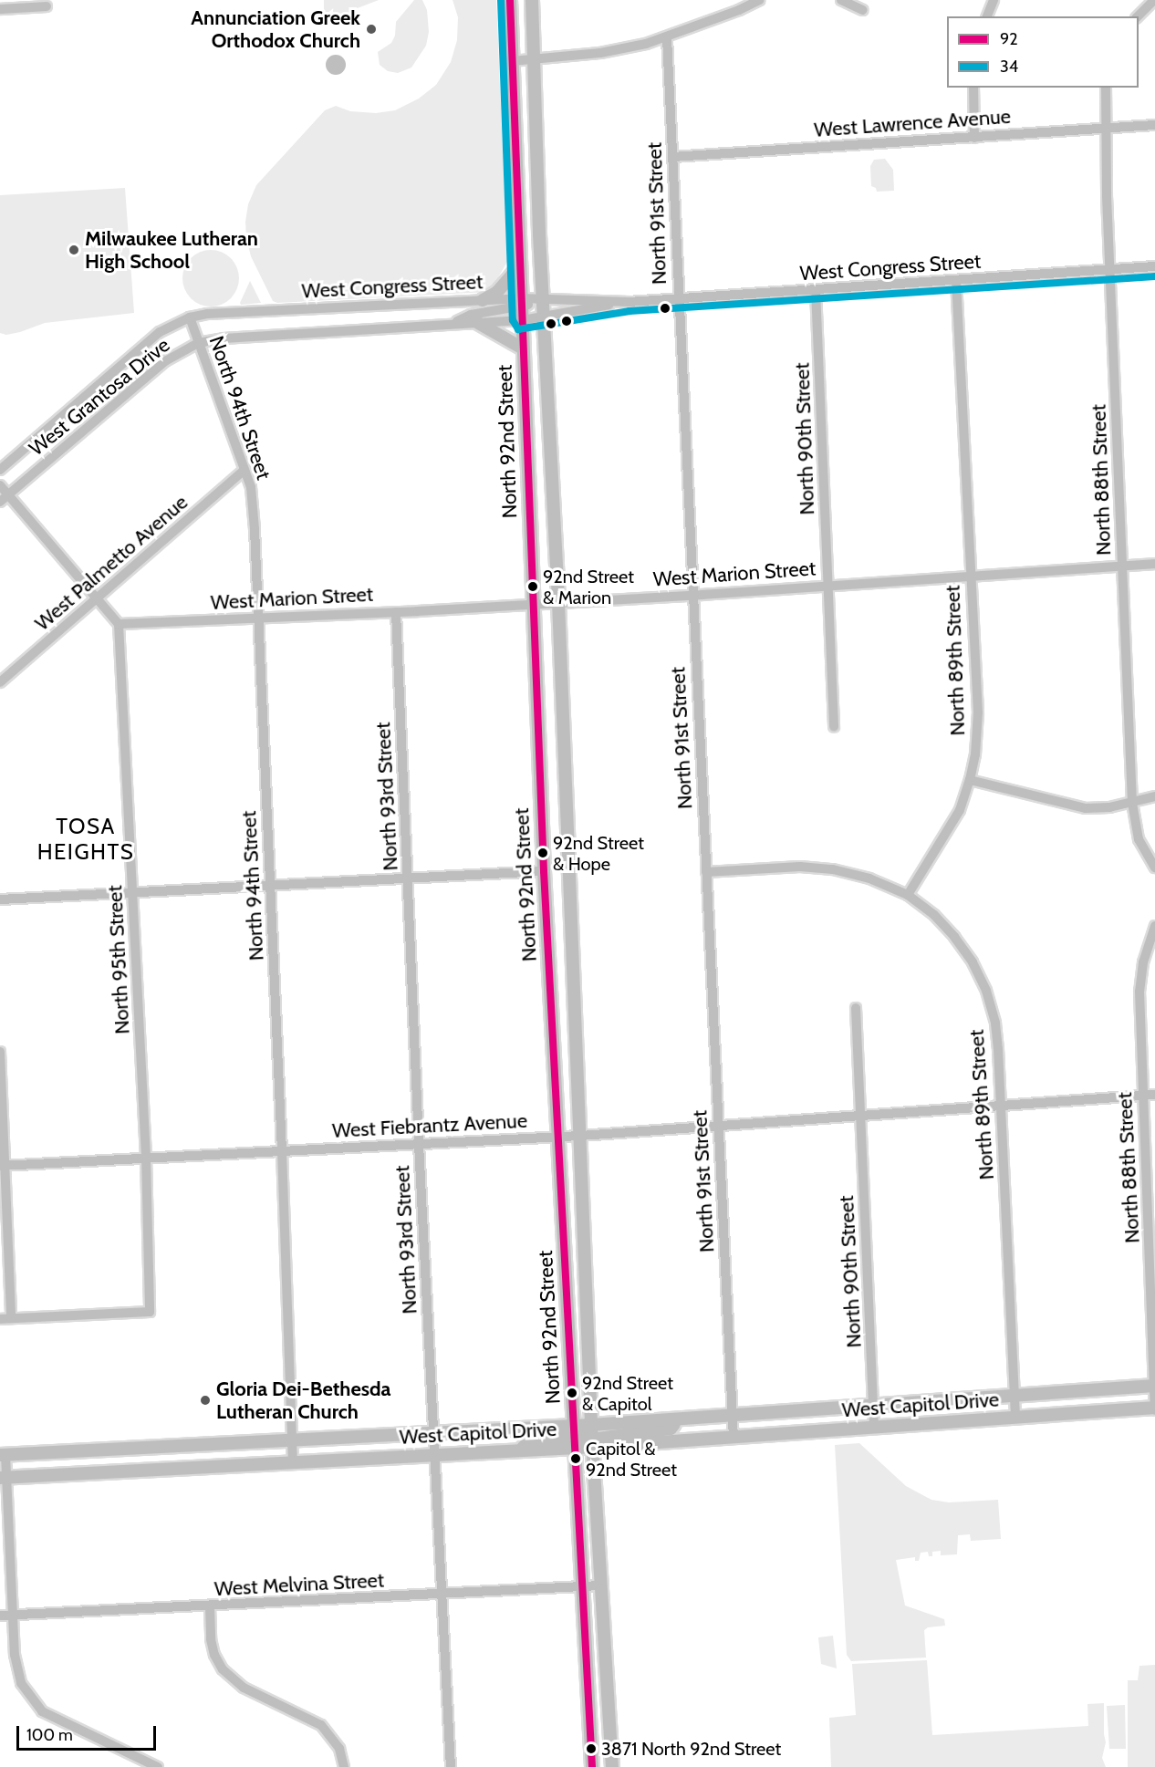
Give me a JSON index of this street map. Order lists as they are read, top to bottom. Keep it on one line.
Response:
{"streets":{"main road":["North 92nd Street","West Capitol Drive"],"street":["West Lawrence Avenue","North 91st Street","West Congress Street","West Grantosa Drive","North 94th Street","North 90th Street","North 88th Street","West Palmetto Avenue","West Marion Street","North 89th Street","North 93rd Street","North 95th Street","West Fiebrantz Avenue","West Melvina Street"]},"crossings":[["West Lawrence Avenue","North 91st Street"],["West Lawrence Avenue","North 88th Street"],["North 91st Street","West Congress Street"],["North 91st Street","West Marion Street"],["North 91st Street","West Fiebrantz Avenue"],["North 91st Street","West Capitol Drive"],["West Congress Street","West Grantosa Drive"],["West Congress Street","North 94th Street"],["West Congress Street","North 90th Street"],["West Congress Street","North 92nd Street"],["West Congress Street","North 88th Street"],["West Congress Street","North 89th Street"],["West Grantosa Drive","North 94th Street"],["North 94th Street","West Palmetto Avenue"],["North 94th Street","West Marion Street"],["North 94th Street","West Fiebrantz Avenue"],["North 94th Street","West Capitol Drive"],["North 90th Street","West Marion Street"],["North 90th Street","West Fiebrantz Avenue"],["North 90th Street","West Capitol Drive"],["North 92nd Street","West Marion Street"],["North 92nd Street","West Fiebrantz Avenue"],["North 92nd Street","West Capitol Drive"],["North 92nd Street","West Melvina Street"],["North 88th Street","West Marion Street"],["North 88th Street","West Fiebrantz Avenue"],["North 88th Street","West Capitol Drive"],["West Marion Street","North 89th Street"],["West Marion Street","North 93rd Street"],["West Marion Street","North 95th Street"],["North 89th Street","West Fiebrantz Avenue"],["North 89th Street","West Capitol Drive"],["North 93rd Street","West Fiebrantz Avenue"],["North 93rd Street","West Capitol Drive"],["North 93rd Street","West Melvina Street"],["North 95th Street","West Fiebrantz Avenue"]],"districts":["TOSA HEIGHTS"],"places":["Annunciation Greek Orthodox Church","Milwaukee Lutheran High School","92nd Street & Marion","92nd Street & Hope","92nd Street & Capitol","Gloria Dei-Bethesda Lutheran Church","Capitol & 92nd Street","3871 North 92nd Street"],"lines":["transit line 92","transit line 34"],"legend":["92","34"],"scale_bar":"100 m"}
